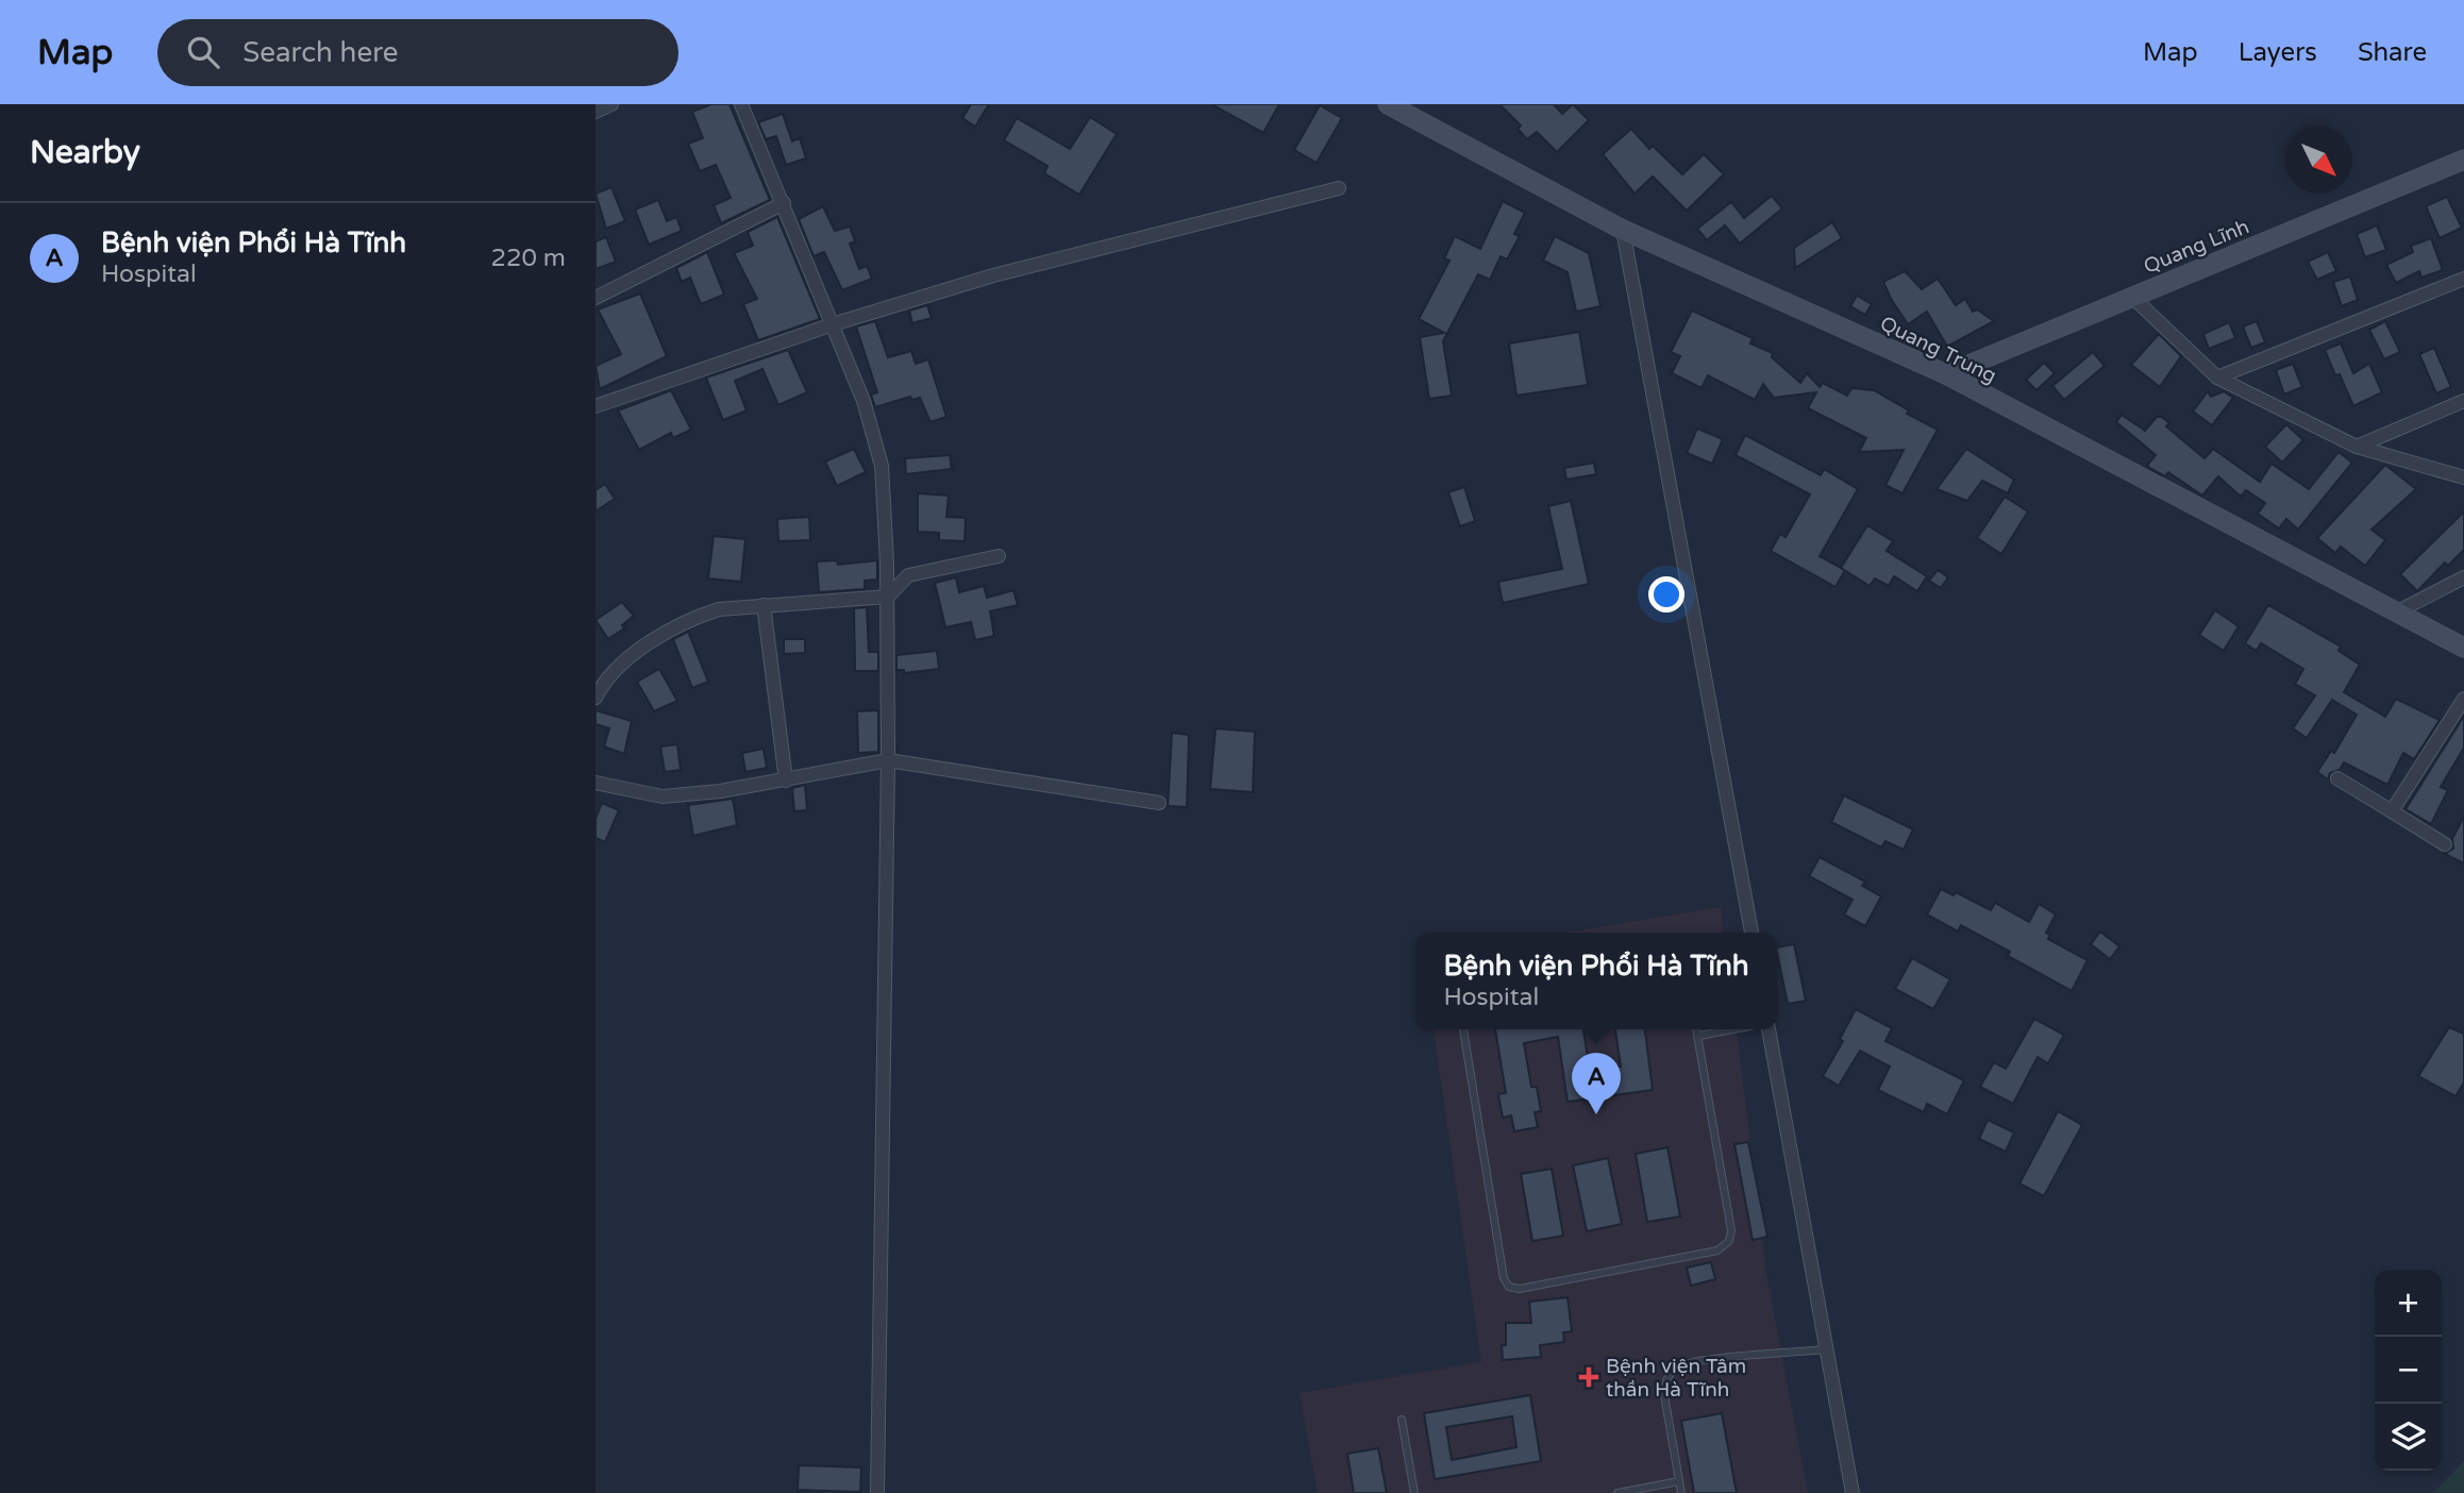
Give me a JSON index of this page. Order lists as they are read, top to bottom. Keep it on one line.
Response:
{"streets":{"main road":["Quang Lĩnh","Quang Trung"]},"crossings":[["Quang Lĩnh","Quang Trung"]],"places":{"health":["Bệnh viện Tâm thần Hà Tĩnh"]},"north":"bottom right","page":{"header":"Map","search":"Search here","nav":["Map","Layers","Share"],"heading":"Nearby","list":[{"mark":"A","name":"Bệnh viện Phổi Hà Tĩnh","note":"Hospital","value":"220 m"}],"popup":["Bệnh viện Phổi Hà Tĩnh","Hospital"],"pins":"A","map_buttons":["+","−"]}}
